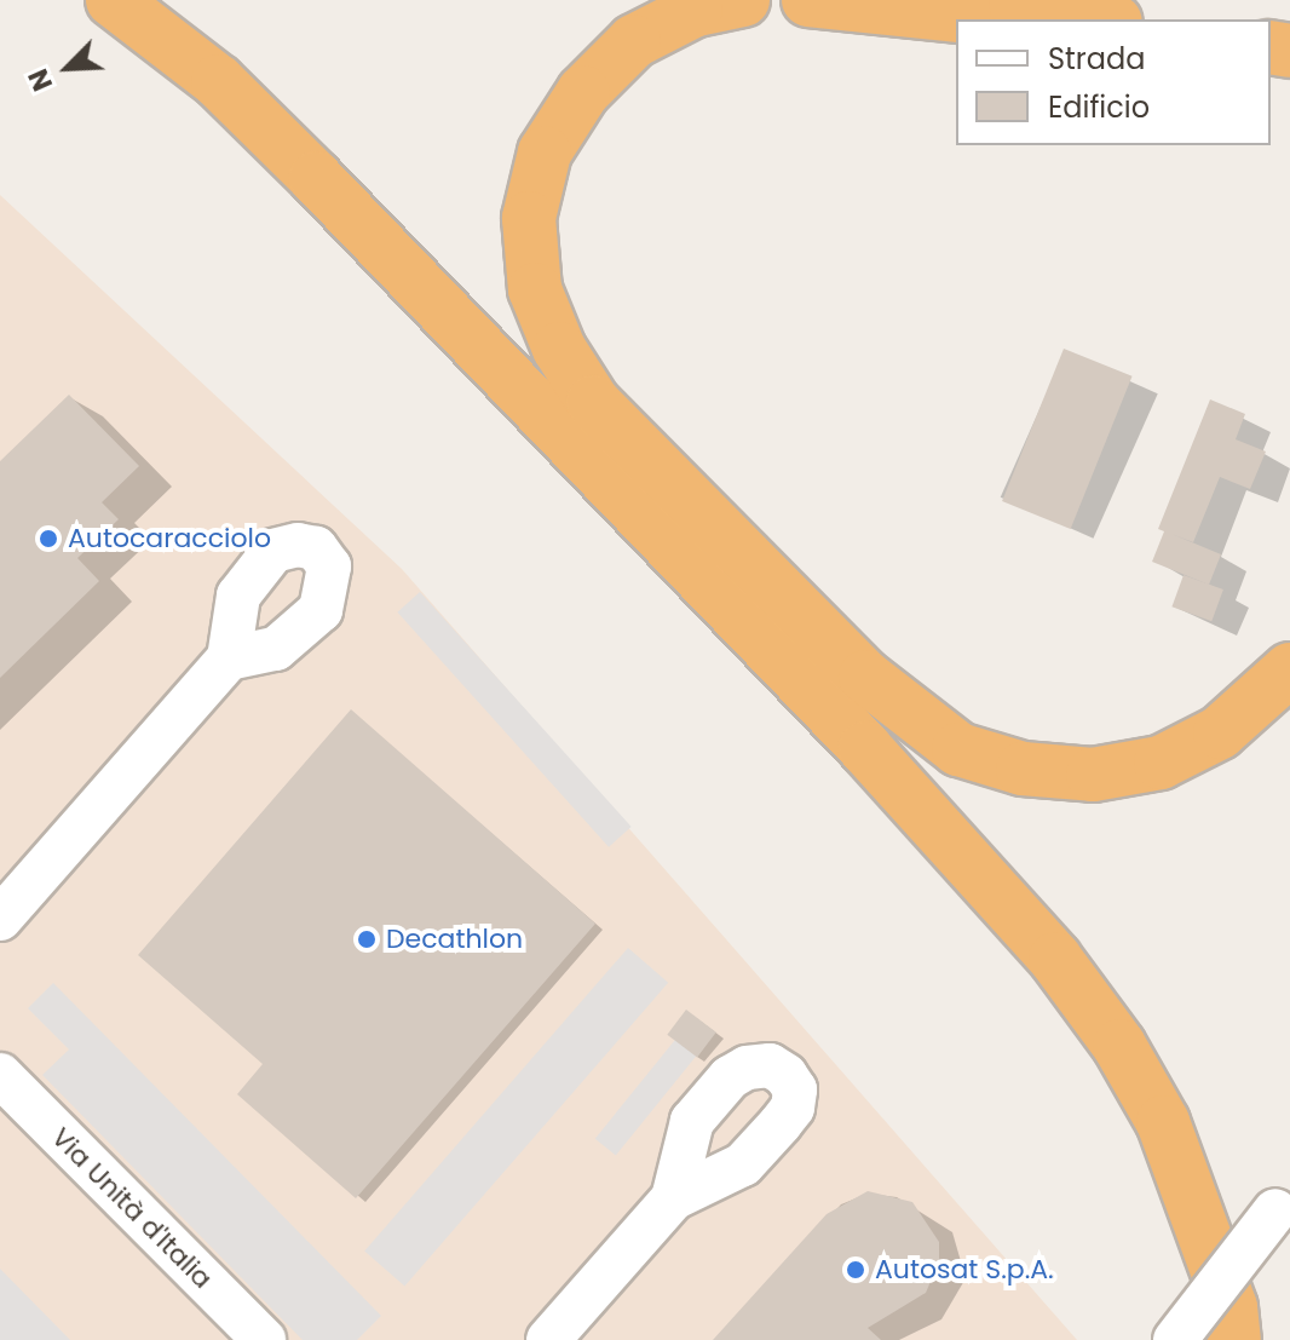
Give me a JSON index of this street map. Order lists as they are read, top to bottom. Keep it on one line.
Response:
{"streets":{"street":["Via Unità d'Italia"]},"places":["Autocaracciolo","Decathlon","Autosat S.p.A."],"legend":["Strada","Edificio"],"north":"bottom left"}
